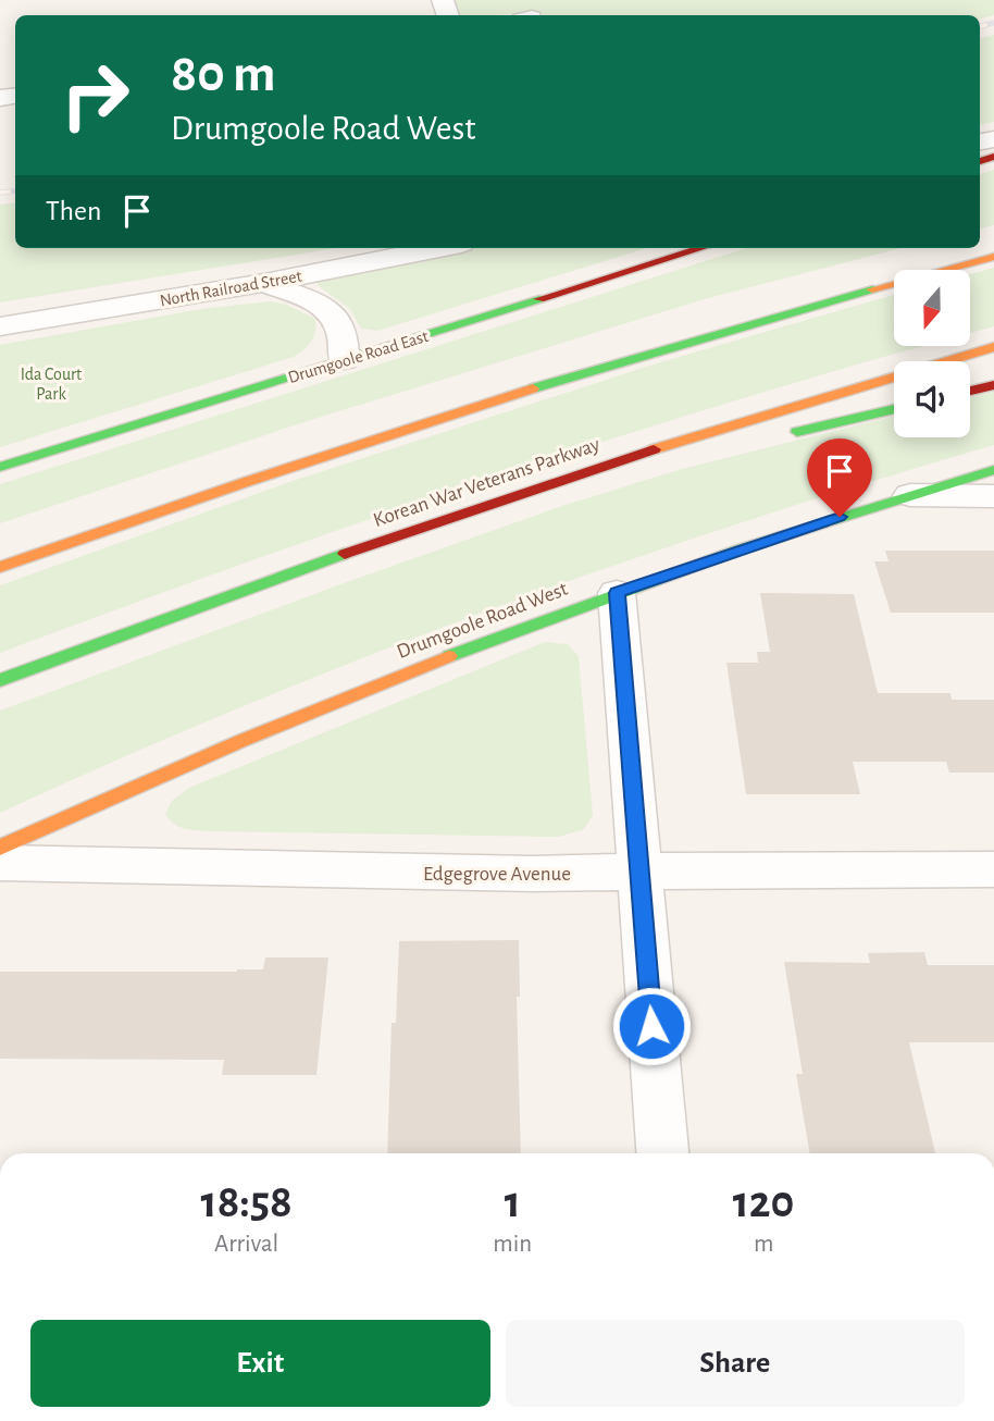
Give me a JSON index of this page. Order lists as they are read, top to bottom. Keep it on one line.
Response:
{"streets":{"main road":["Drumgoole Road East","Korean War Veterans Parkway","Drumgoole Road West"],"street":["North Railroad Street","Edgegrove Avenue"]},"parks":["Ida Court Park"],"north":"bottom","page":{"turn":["80 m","Drumgoole Road West"],"then":"Then","eta":["18:58","Arrival","1","min","120","m"],"buttons":["Exit","Share"]}}
